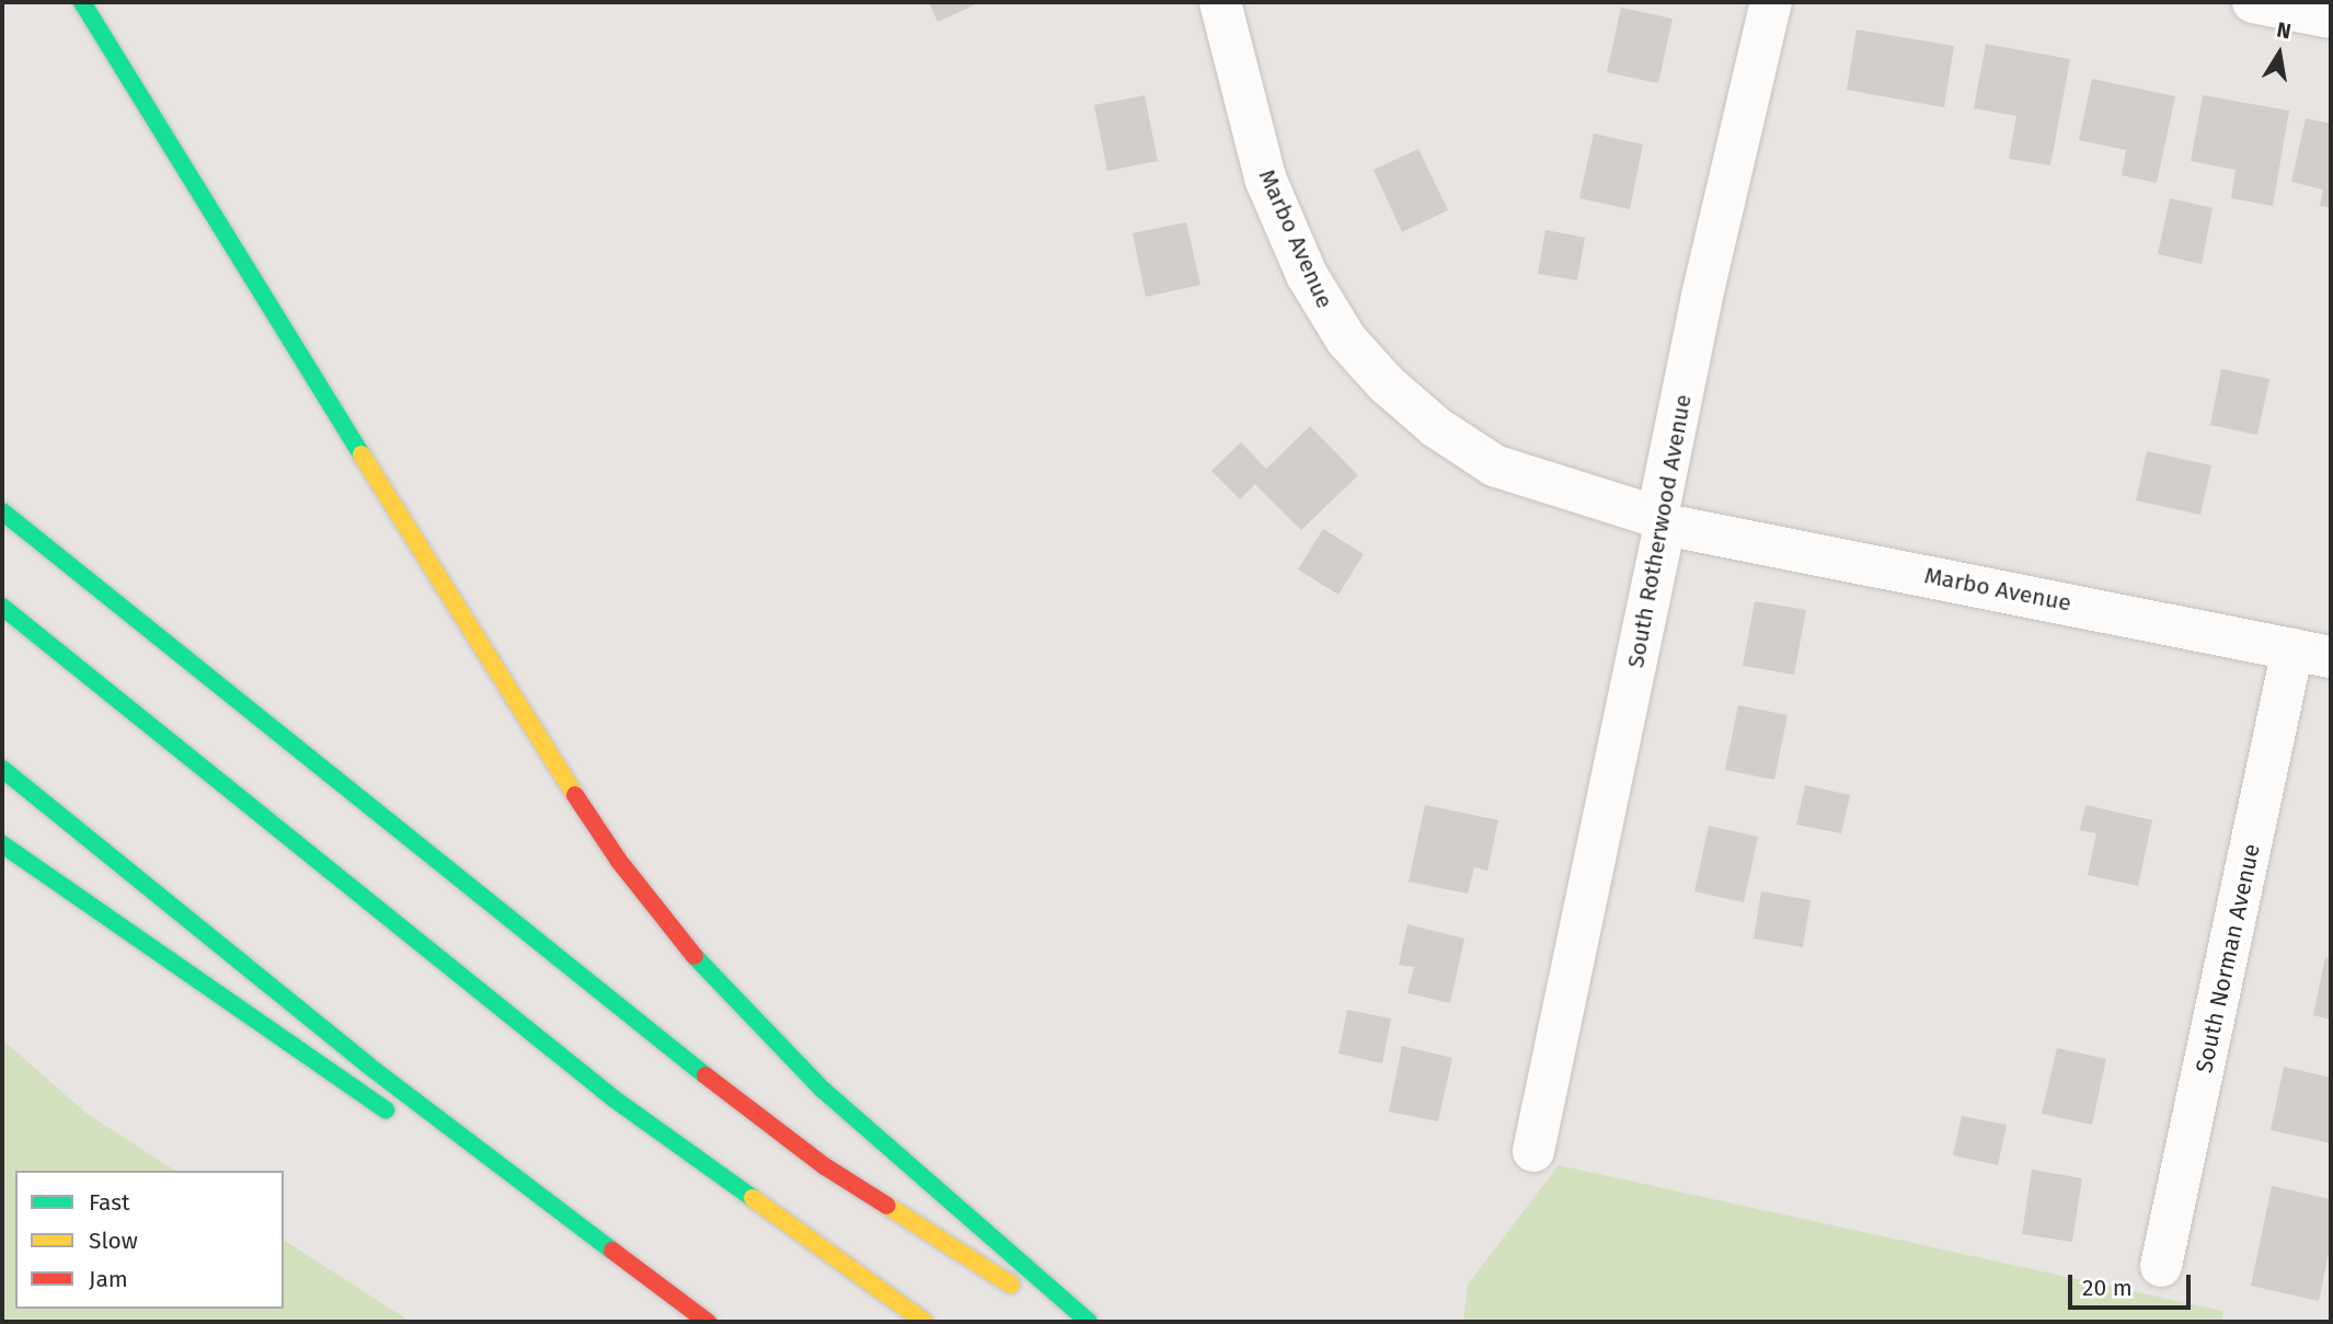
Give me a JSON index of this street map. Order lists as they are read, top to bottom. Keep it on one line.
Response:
{"streets":{"street":["Marbo Avenue","South Rotherwood Avenue","South Norman Avenue"]},"crossings":[["Marbo Avenue","South Rotherwood Avenue"],["Marbo Avenue","South Norman Avenue"]],"legend":["Fast","Slow","Jam"],"scale_bar":"20 m","north":"top"}
